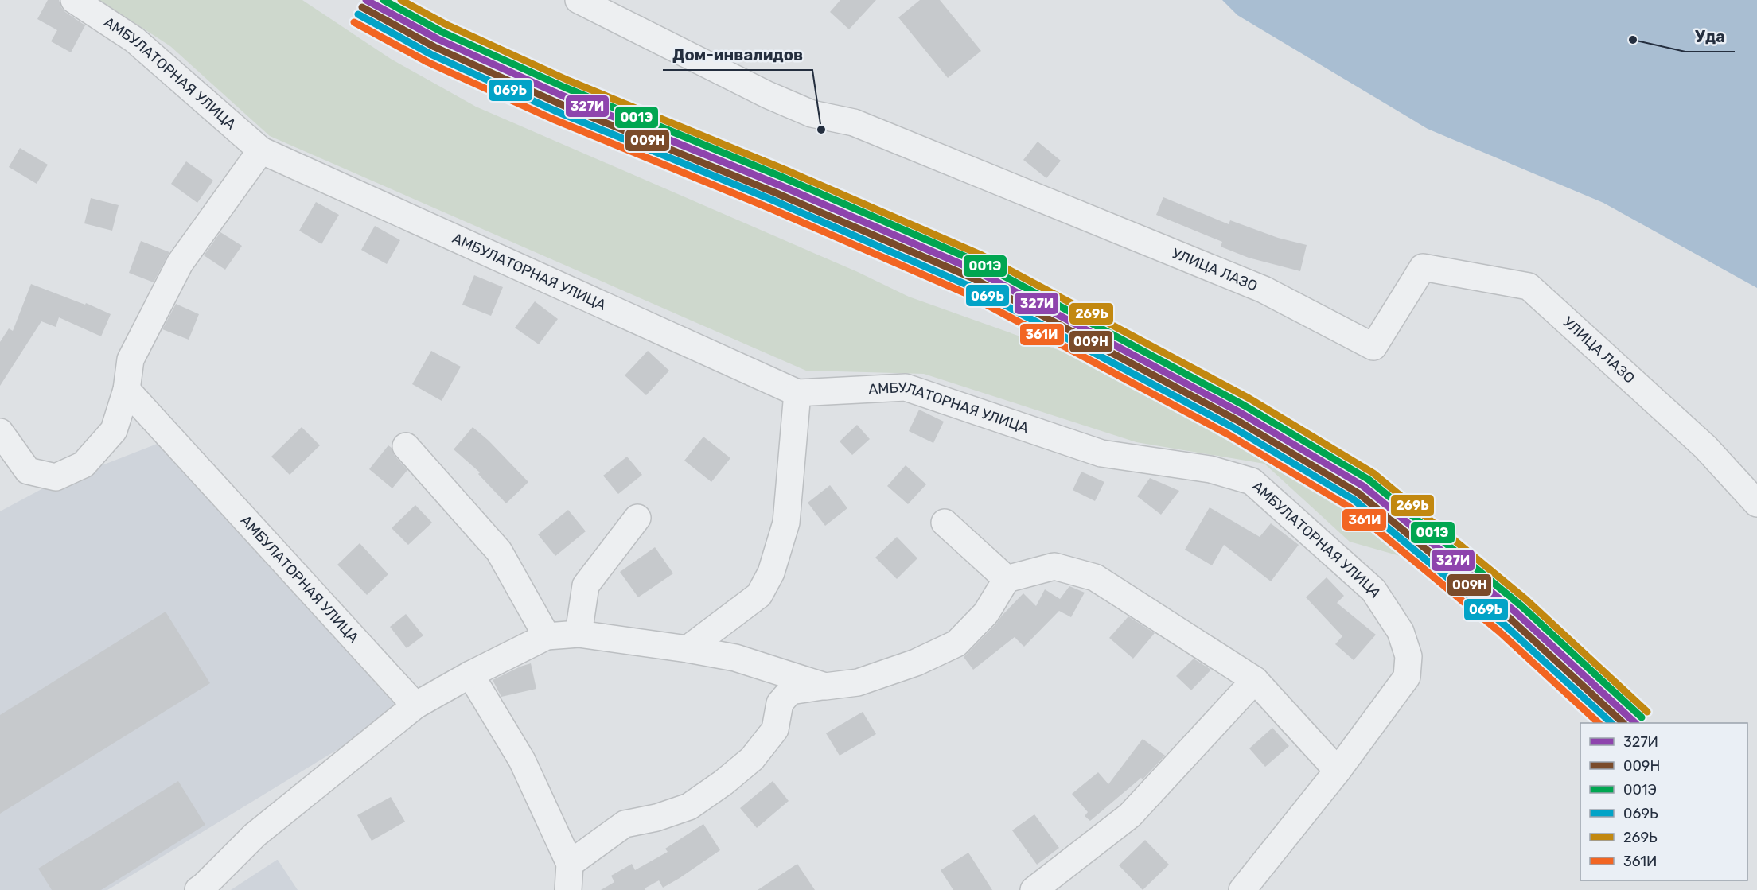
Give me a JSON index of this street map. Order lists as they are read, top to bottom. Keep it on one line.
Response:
{"streets":{"street":["АМБУЛАТОРНАЯ УЛИЦА","УЛИЦА ЛАЗО"]},"places":["Уда","Дом-инвалидов"],"lines":["transit line 327И","transit line 001Э","transit line 269Ь","transit line 009Н","transit line 069Ь","transit line 361И"],"legend":["327И","009Н","001Э","069Ь","269Ь","361И"]}
